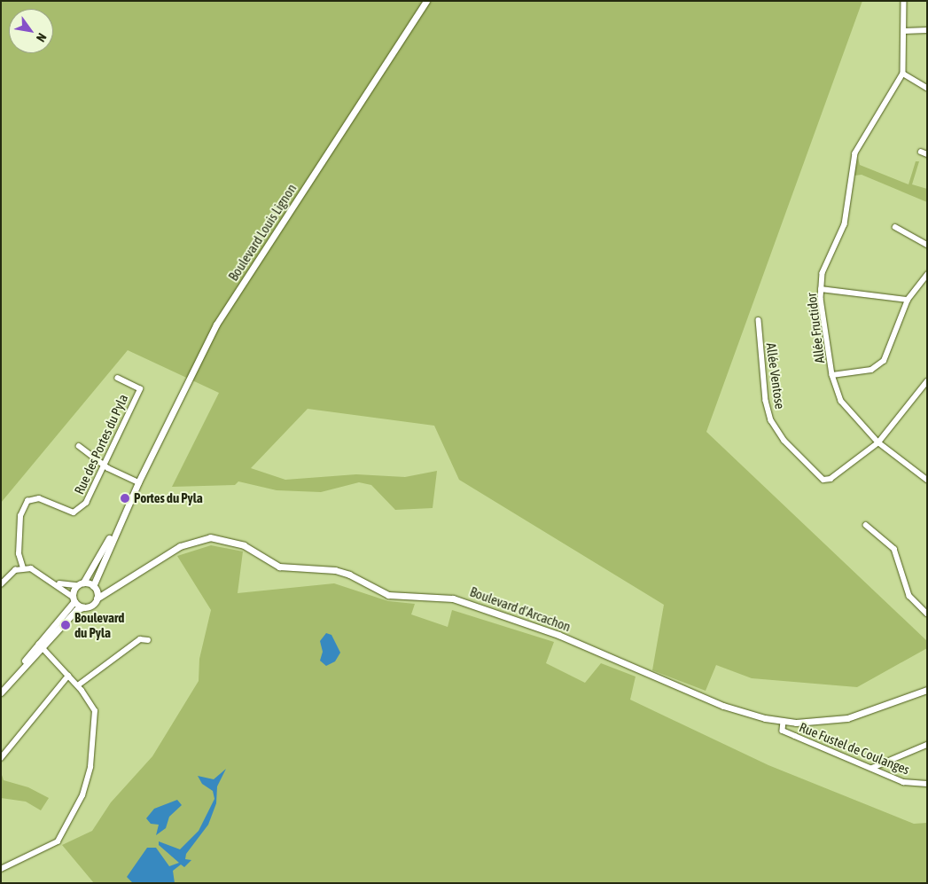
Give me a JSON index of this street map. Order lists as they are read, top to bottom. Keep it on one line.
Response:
{"streets":{"main road":["Boulevard Louis Lignon","Boulevard d'Arcachon"],"street":["Allée Fructidor","Allée Ventose","Rue des Portes du Pyla","Rue Fustel de Coulanges"]},"crossings":[["Allée Fructidor","Allée Ventose"],["Boulevard d'Arcachon","Rue Fustel de Coulanges"]],"places":["Portes du Pyla","Boulevard du Pyla"],"north":"bottom right"}
